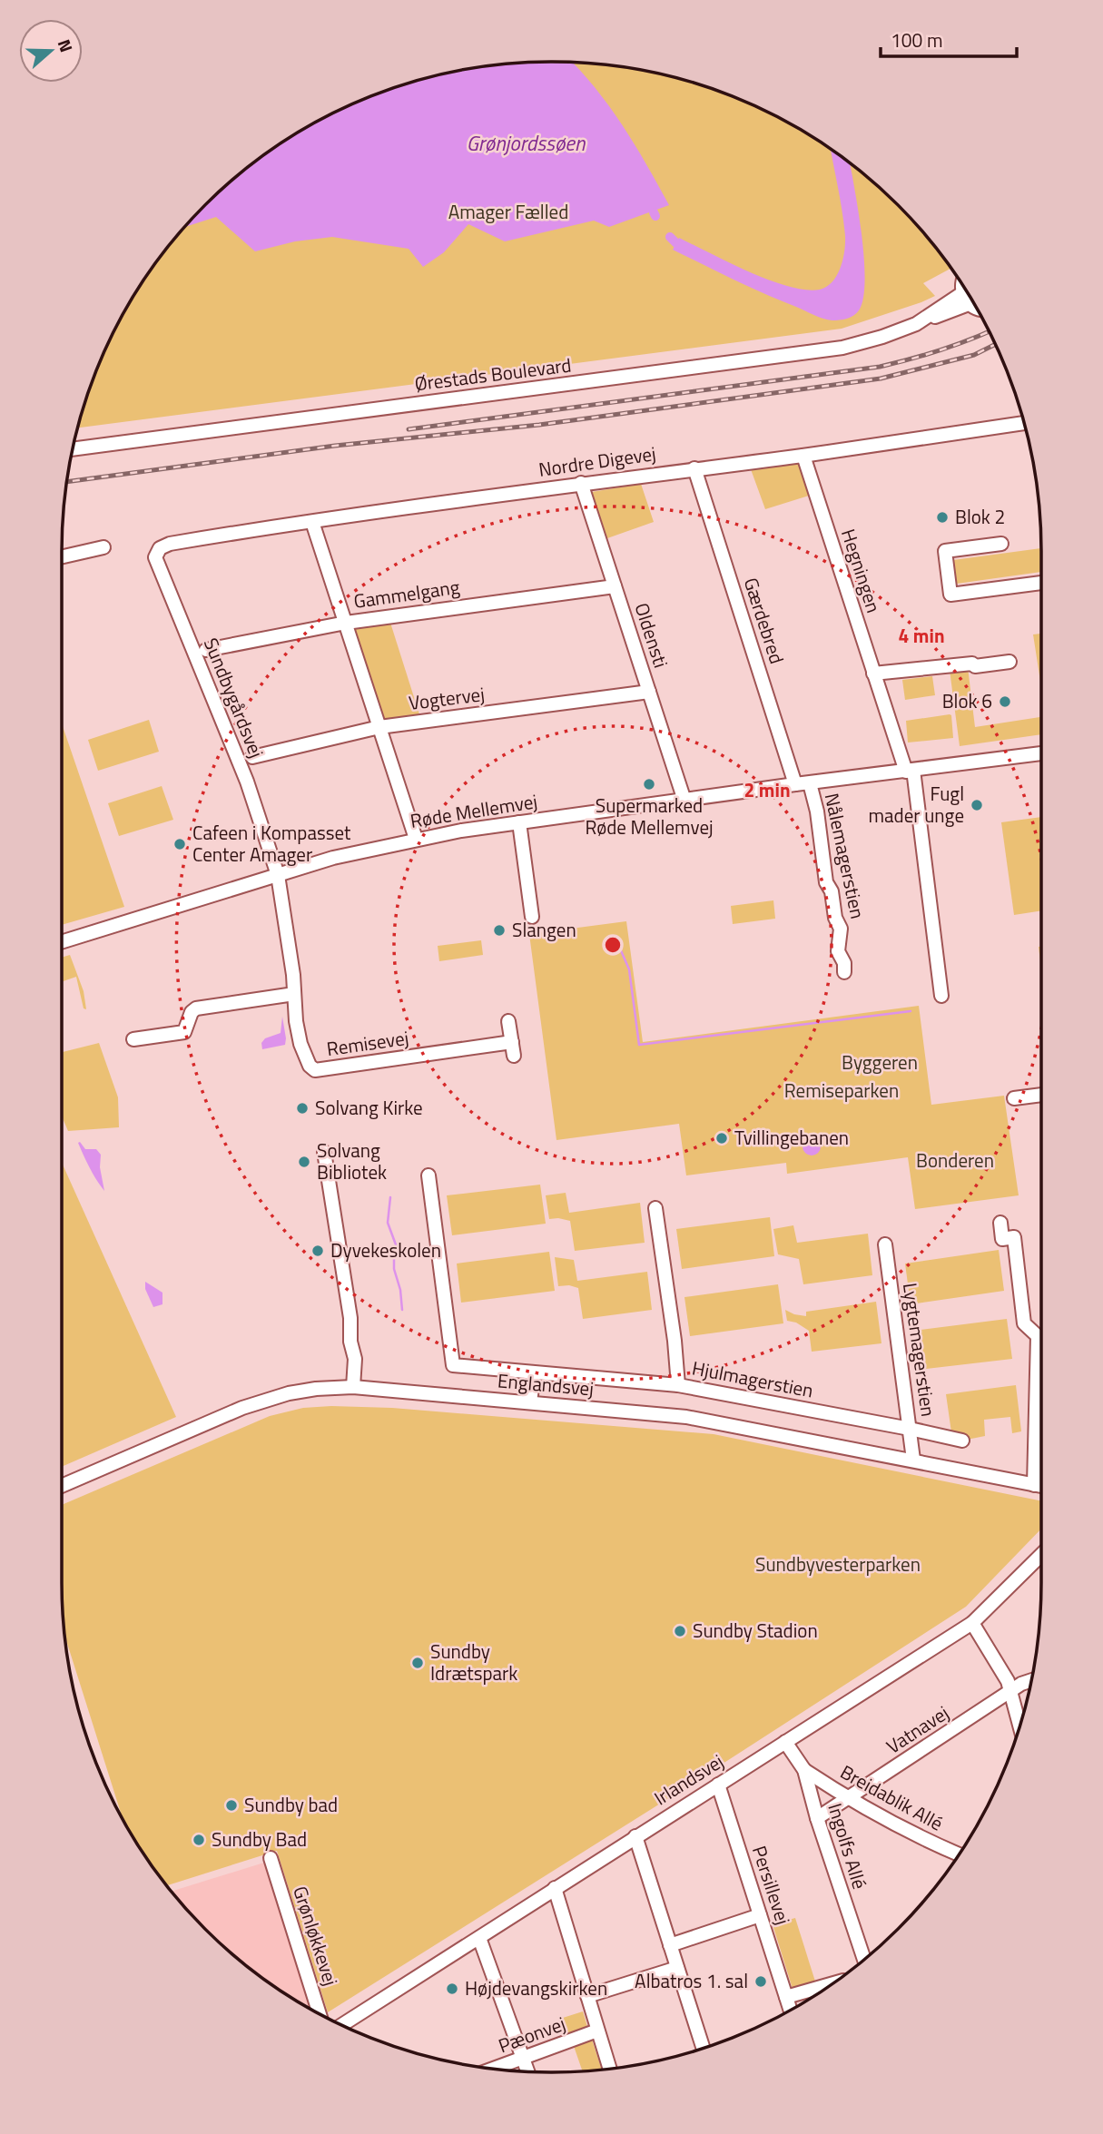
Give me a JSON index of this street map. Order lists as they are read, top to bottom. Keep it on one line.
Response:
{"streets":{"street":["Ørestads Boulevard","Nordre Digevej","Hegningen","Gammelgang","Gærdebred","Oldensti","Sundbygårdsvej","Vogtervej","Røde Mellemvej","Nålemagerstien","Remisevej","Lygtemagerstien","Hjulmagerstien","Englandsvej","Vatnavej","Irlandsvej","Breidablik Allé","Ingolfs Allé","Persillevej","Grønløkkevej","Pæonvej"]},"crossings":[["Nordre Digevej","Hegningen"],["Nordre Digevej","Gærdebred"],["Nordre Digevej","Oldensti"],["Nordre Digevej","Sundbygårdsvej"],["Hegningen","Røde Mellemvej"],["Gammelgang","Oldensti"],["Gærdebred","Røde Mellemvej"],["Oldensti","Vogtervej"],["Oldensti","Røde Mellemvej"],["Sundbygårdsvej","Røde Mellemvej"],["Sundbygårdsvej","Remisevej"],["Røde Mellemvej","Nålemagerstien"],["Røde Mellemvej","Remisevej"],["Lygtemagerstien","Hjulmagerstien"],["Lygtemagerstien","Englandsvej"],["Vatnavej","Breidablik Allé"],["Vatnavej","Ingolfs Allé"],["Irlandsvej","Ingolfs Allé"],["Irlandsvej","Persillevej"],["Breidablik Allé","Ingolfs Allé"]],"water":["Grønjordssøen"],"parks":["Amager Fælled","Byggeren","Remiseparken","Bonderen","Sundbyvesterparken"],"places":["Blok 2","Blok 6","Supermarked Røde Mellemvej","Fugl mader unge","Cafeen i Kompasset Center Amager","Slangen","Solvang Kirke","Tvillingebanen","Solvang Bibliotek","Dyvekeskolen","Sundby Stadion","Sundby Idrætspark","Sundby bad","Sundby Bad","Albatros 1. sal","Højdevangskirken"],"scale_bar":"100 m","north":"right","rings":["4 min","2 min"]}
